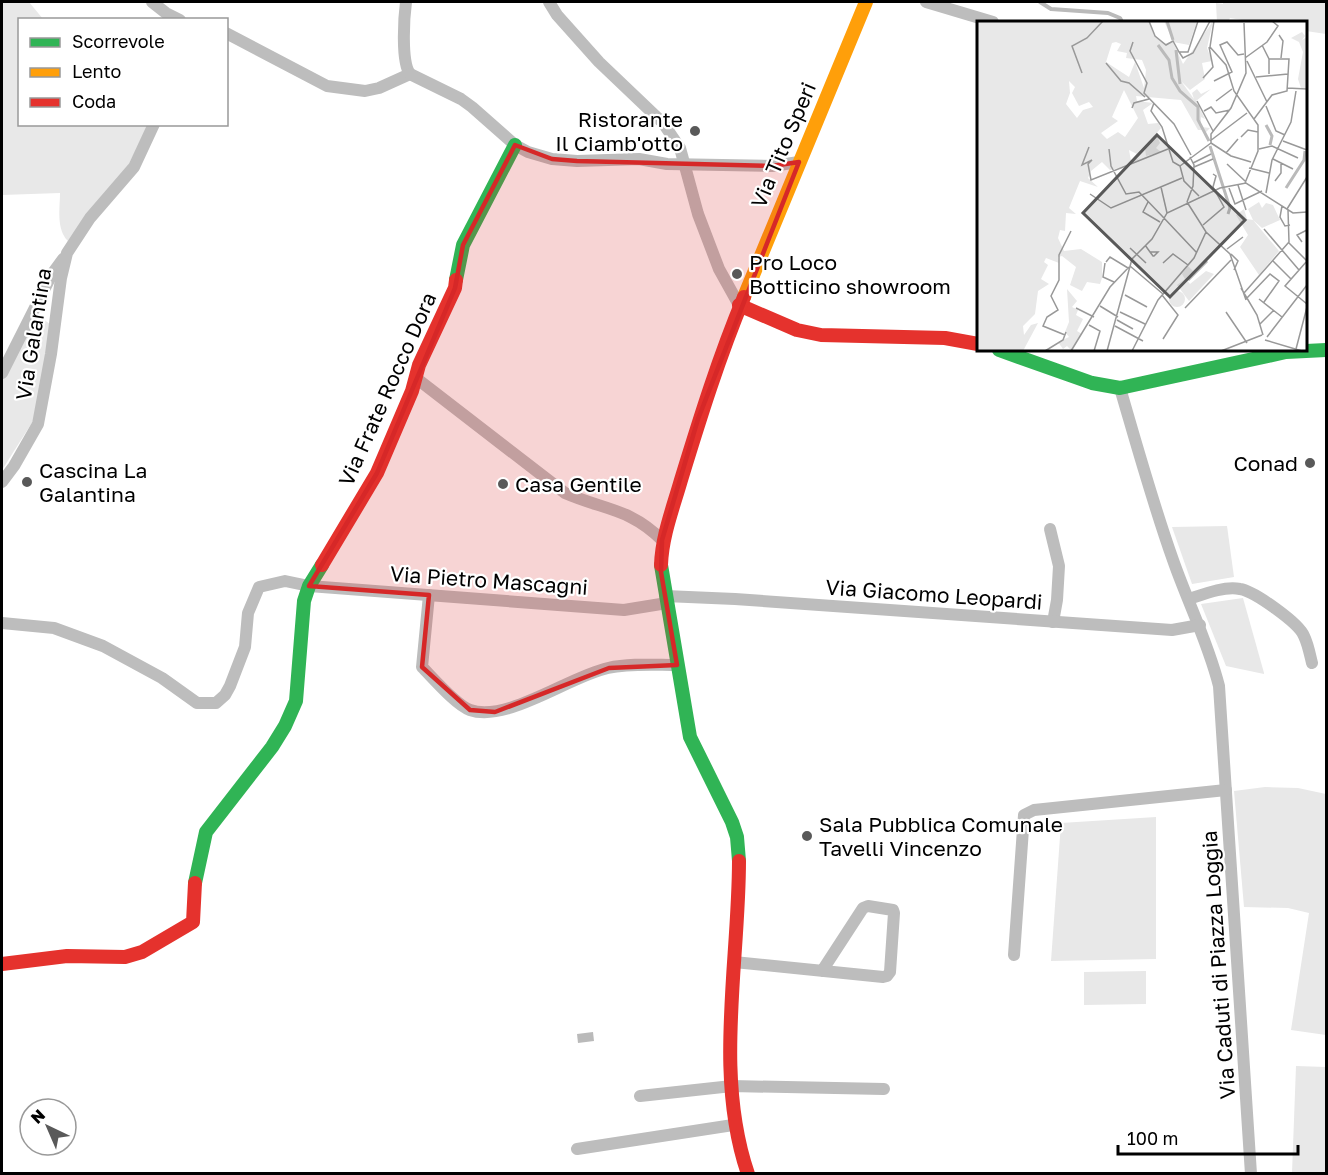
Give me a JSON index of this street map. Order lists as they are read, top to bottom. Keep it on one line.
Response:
{"streets":{"street":["Via Tito Speri","Via Galantina","Via Frate Rocco Dora","Via Pietro Mascagni","Via Giacomo Leopardi","Via Caduti di Piazza Loggia"]},"crossings":[["Via Tito Speri","Via Pietro Mascagni"],["Via Tito Speri","Via Giacomo Leopardi"],["Via Frate Rocco Dora","Via Pietro Mascagni"],["Via Pietro Mascagni","Via Giacomo Leopardi"],["Via Giacomo Leopardi","Via Caduti di Piazza Loggia"]],"places":["Ristorante Il Ciamb'otto","Pro Loco Botticino showroom","Conad","Cascina La Galantina","Casa Gentile","Sala Pubblica Comunale Tavelli Vincenzo"],"legend":["Scorrevole","Lento","Coda"],"scale_bar":"100 m","north":"top left"}
